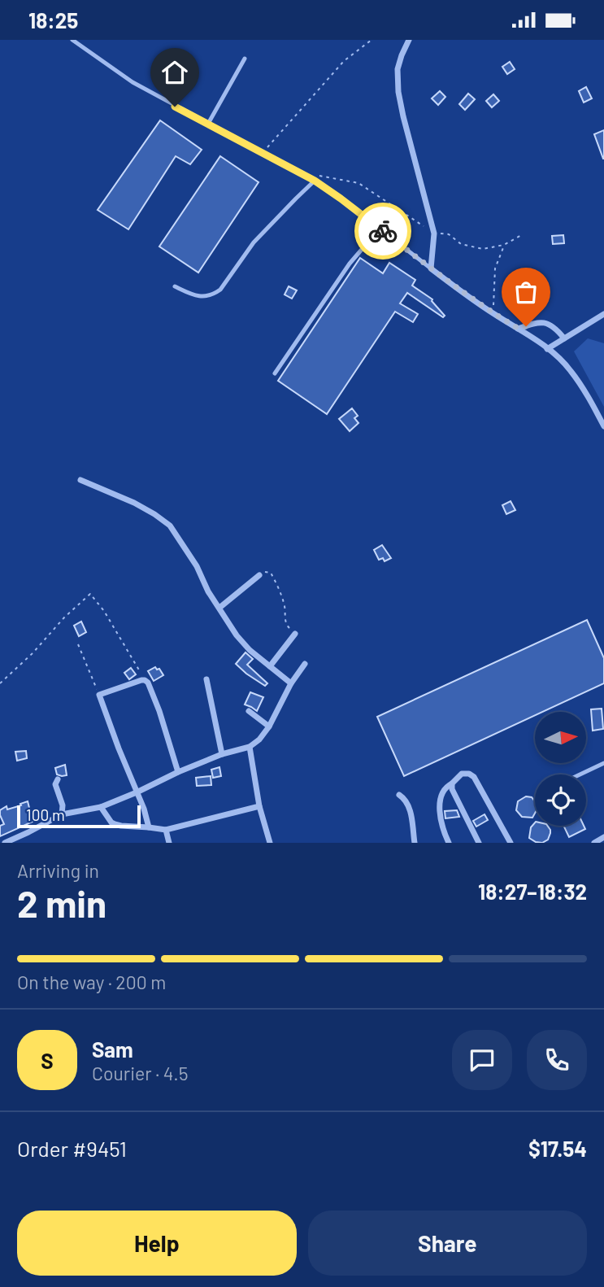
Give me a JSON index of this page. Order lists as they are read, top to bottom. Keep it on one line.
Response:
{"scale_bar":"100 m","north":"right","page":{"status":"18:25","scale":"100 m","heading":["2 min","Arriving in","18:27–18:32"],"panel":["Sam","Courier · 4.5","Order #9451","$17.54"],"bar":"On the way · 200 m","round":"S","buttons":["Help","Share"]}}
